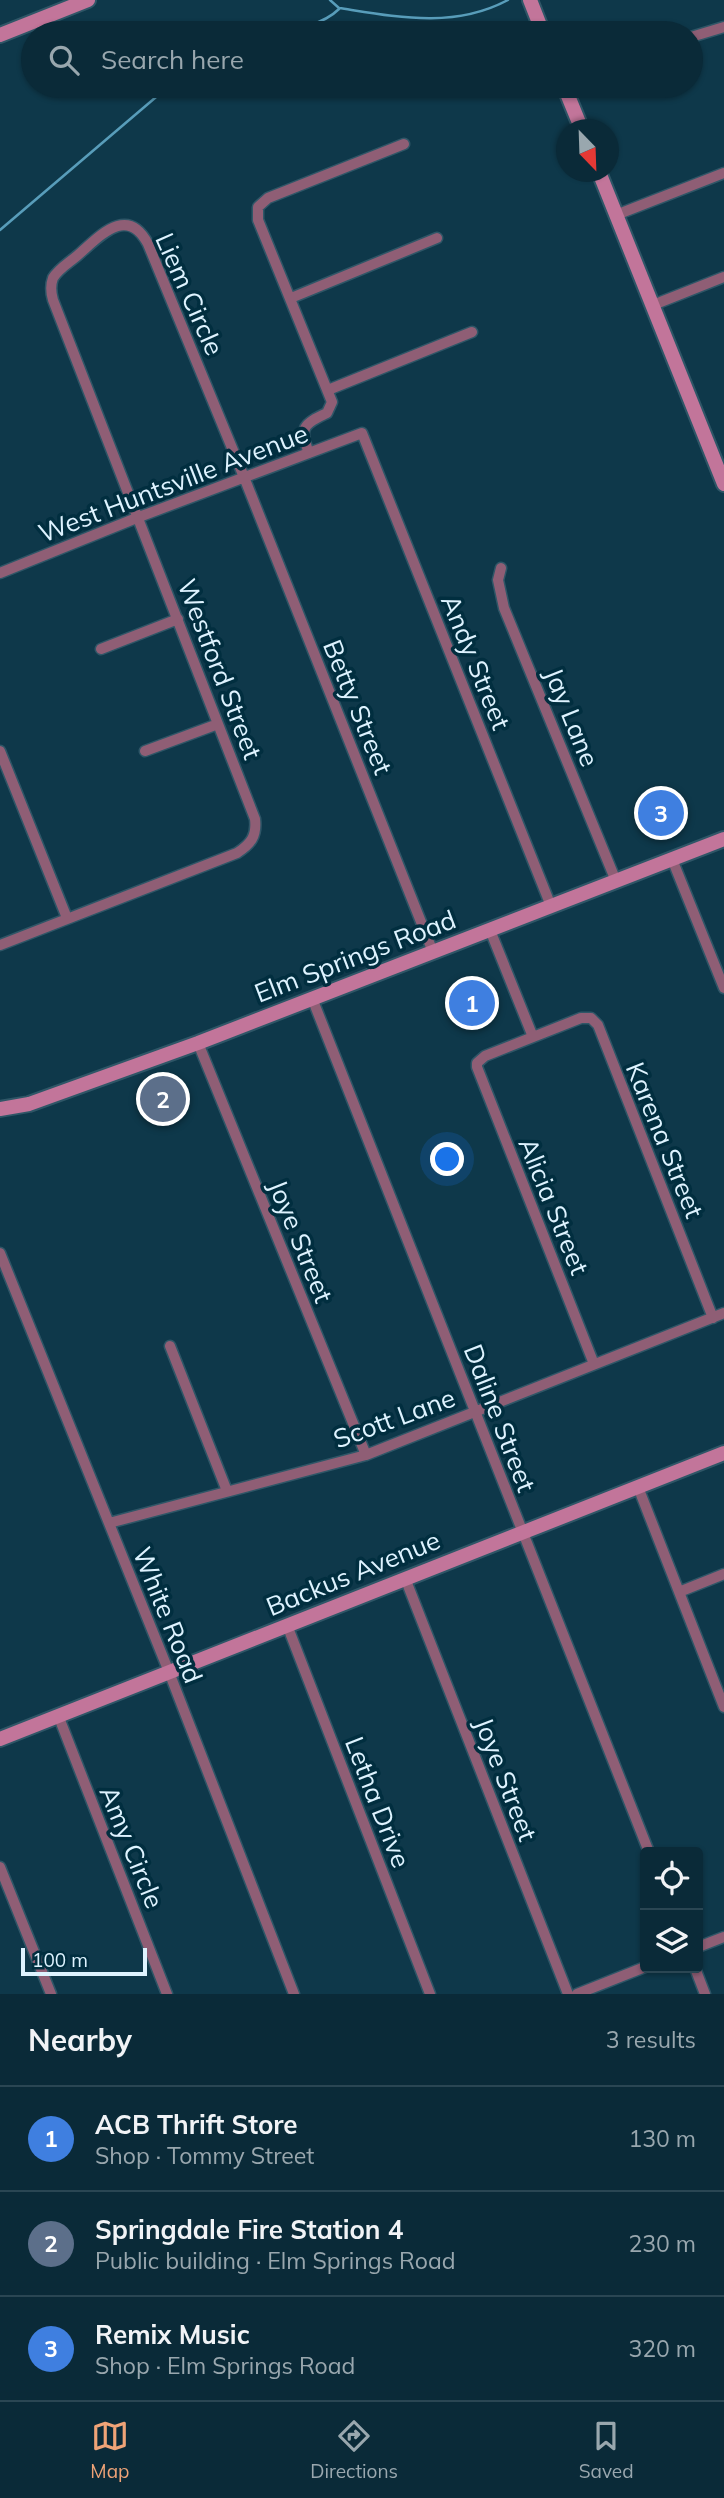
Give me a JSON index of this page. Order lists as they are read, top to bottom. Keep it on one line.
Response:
{"streets":{"street":["Liem Circle","West Huntsville Avenue","Andy Street","Westford Street","Betty Street","Jay Lane","Elm Springs Road","Karena Street","Alicia Street","Joye Street","Scott Lane","Daline Street","Backus Avenue","White Road","Letha Drive","Amy Circle"]},"crossings":[["Liem Circle","West Huntsville Avenue"],["Liem Circle","Westford Street"],["Liem Circle","Betty Street"],["West Huntsville Avenue","Andy Street"],["West Huntsville Avenue","Westford Street"],["West Huntsville Avenue","Betty Street"],["Andy Street","Elm Springs Road"],["Betty Street","Elm Springs Road"],["Jay Lane","Elm Springs Road"],["Elm Springs Road","Joye Street"],["Elm Springs Road","Daline Street"],["Karena Street","Alicia Street"],["Karena Street","Scott Lane"],["Alicia Street","Scott Lane"],["Joye Street","Scott Lane"],["Joye Street","Backus Avenue"],["Scott Lane","Daline Street"],["Scott Lane","White Road"],["Daline Street","Backus Avenue"],["Backus Avenue","White Road"],["Backus Avenue","Letha Drive"],["Backus Avenue","Amy Circle"]],"scale_bar":"100 m","north":"bottom right","page":{"search":"Search here","pins":["3","1","2"],"scale":"100 m","heading":["Nearby","3 results"],"list":[{"mark":"1","name":"ACB Thrift Store","note":"Shop · Tommy Street","value":"130 m"},{"mark":"2","name":"Springdale Fire Station 4","note":"Public building · Elm Springs Road","value":"230 m"},{"mark":"3","name":"Remix Music","note":"Shop · Elm Springs Road","value":"320 m"}],"nav":["Map","Directions","Saved"]}}
